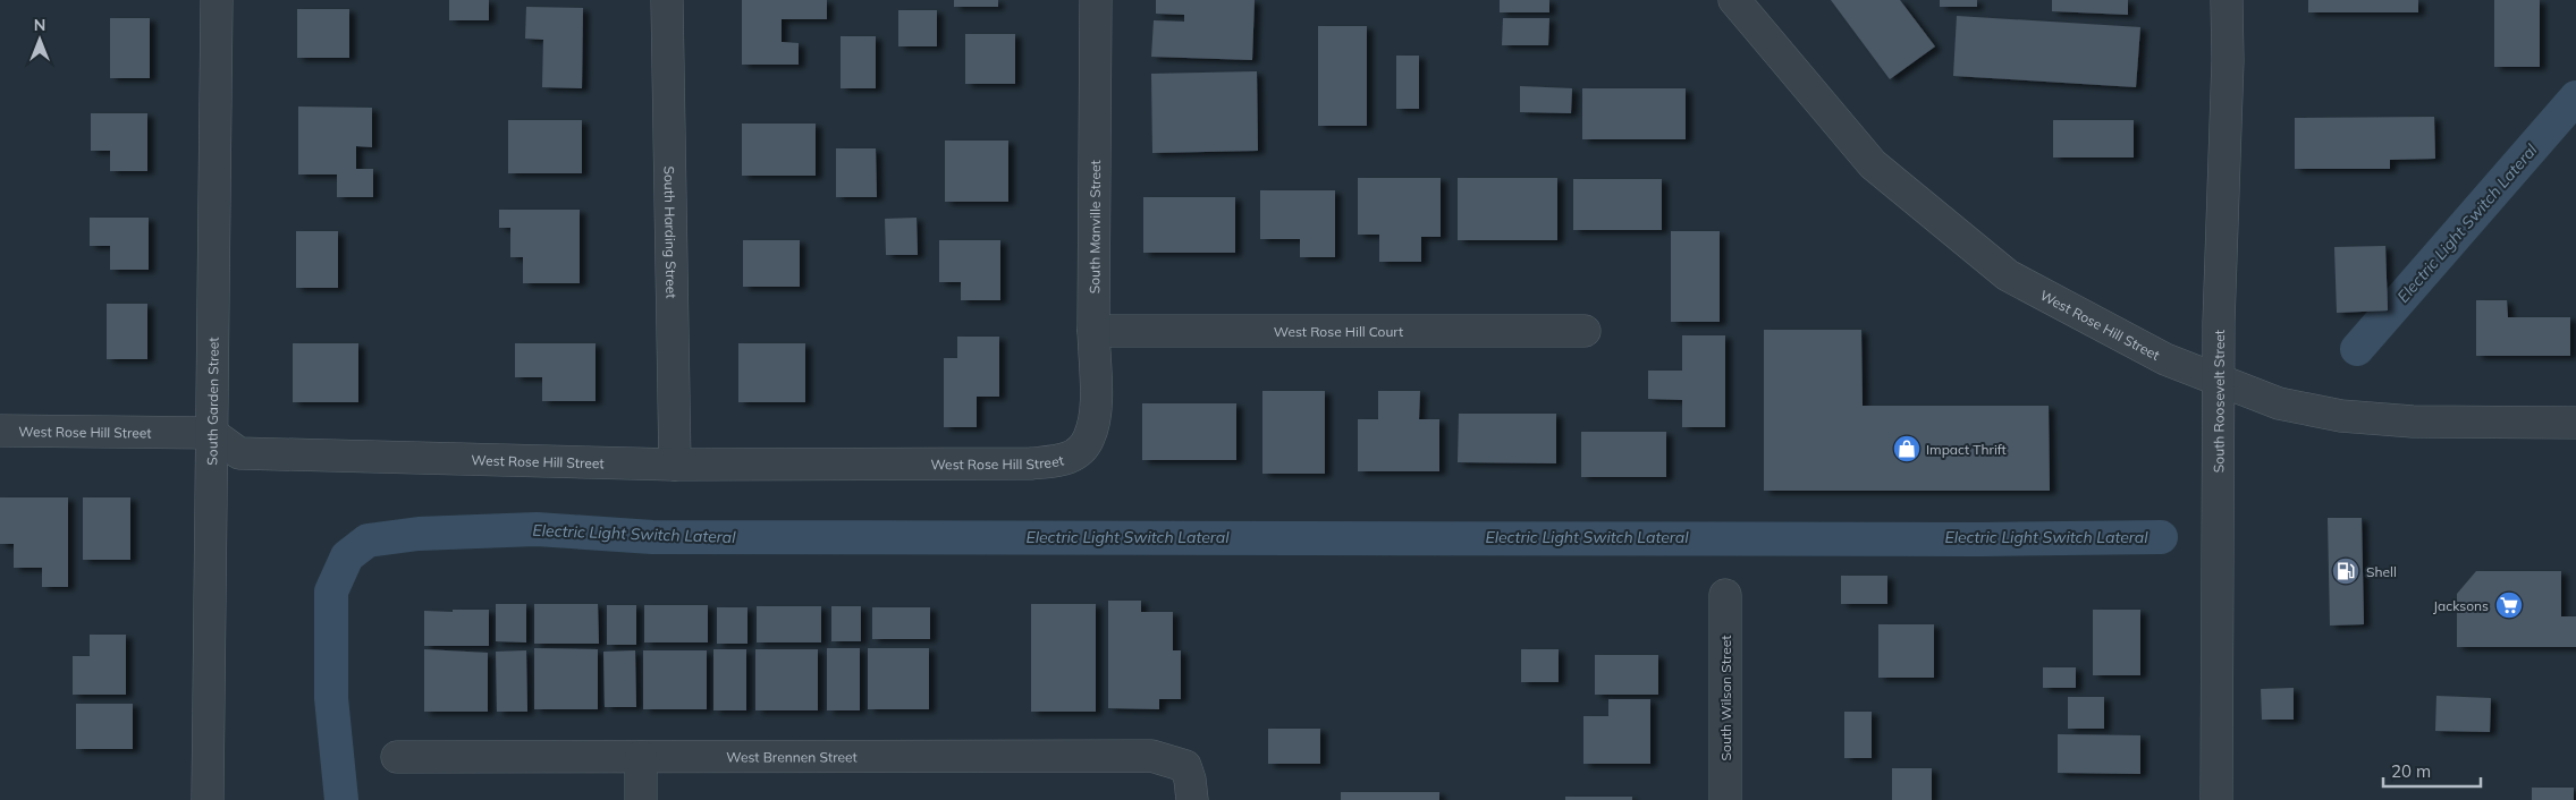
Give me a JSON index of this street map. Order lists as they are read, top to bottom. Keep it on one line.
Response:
{"streets":{"street":["South Manville Street","South Harding Street","West Rose Hill Street","West Rose Hill Court","South Garden Street","South Roosevelt Street","South Wilson Street","West Brennen Street"]},"crossings":[["South Manville Street","West Rose Hill Street"],["South Manville Street","West Rose Hill Court"],["South Harding Street","West Rose Hill Street"],["West Rose Hill Street","South Garden Street"],["West Rose Hill Street","South Roosevelt Street"]],"water":["Electric Light Switch Lateral"],"places":{"shop":["Impact Thrift"],"fuel station":["Shell"],"supermarket":["Jacksons"]},"scale_bar":"20 m","north":"top"}
